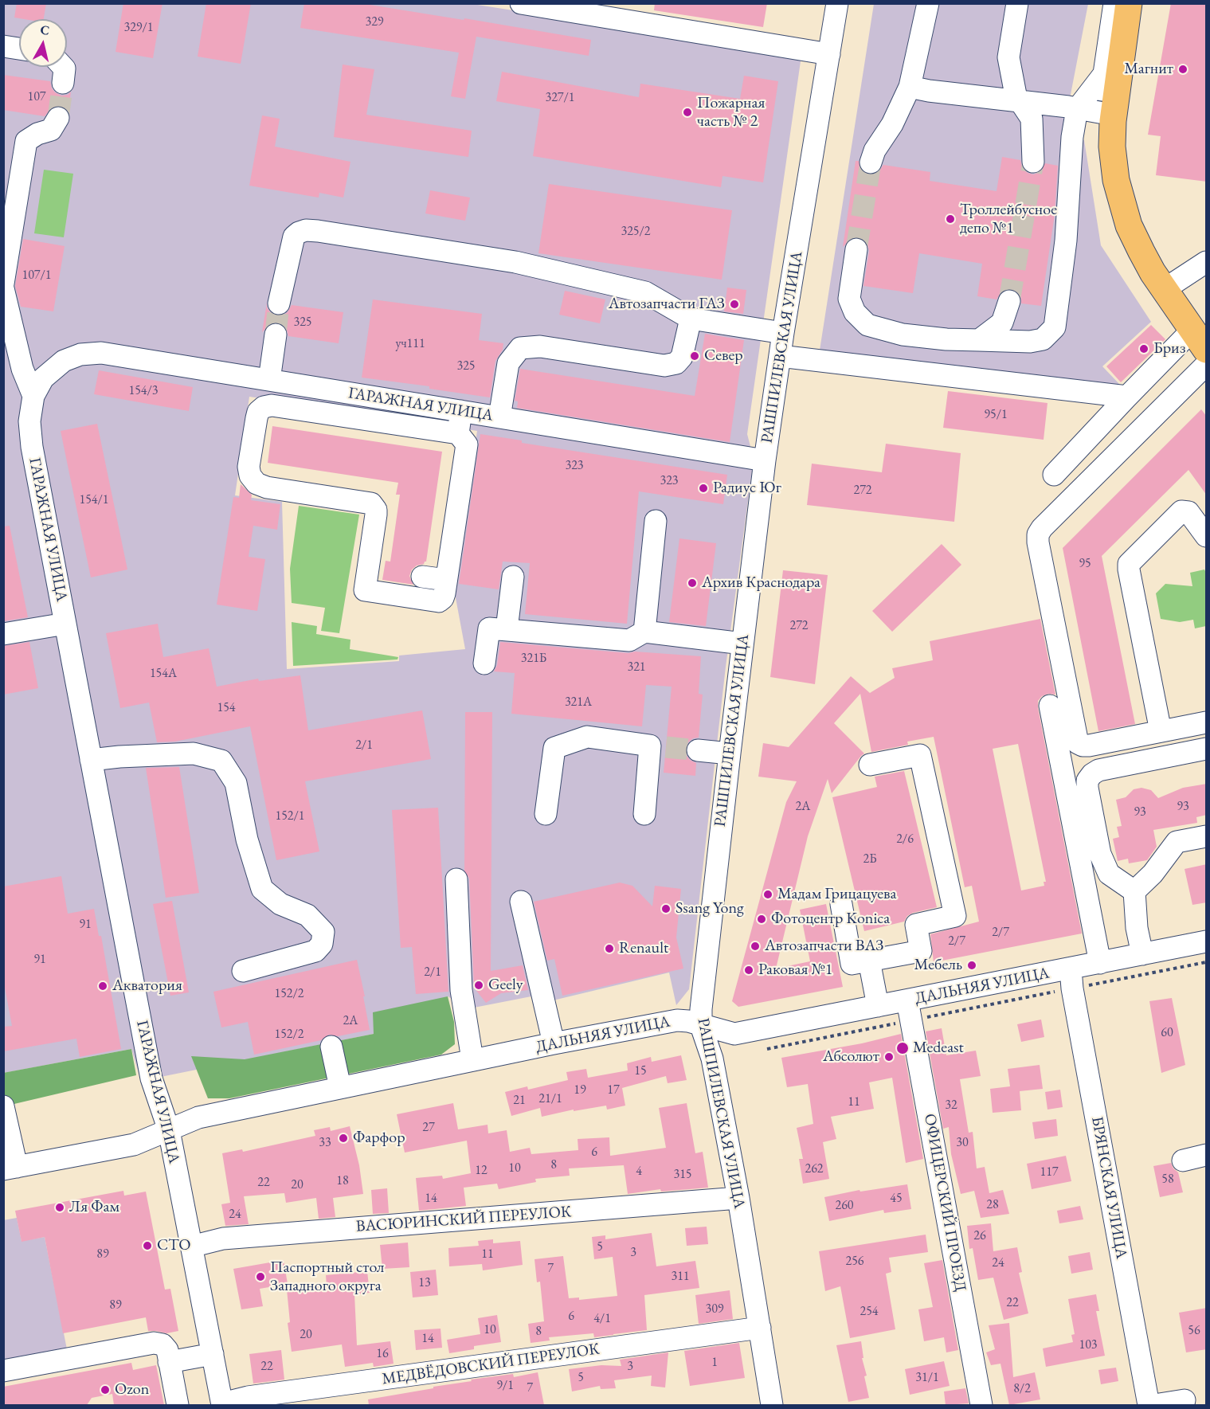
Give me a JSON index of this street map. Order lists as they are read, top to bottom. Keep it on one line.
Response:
{"streets":{"street":["РАШПИЛЕВСКАЯ УЛИЦА","ГАРАЖНАЯ УЛИЦА","ДАЛЬНЯЯ УЛИЦА","БРЯНСКАЯ УЛИЦА","ОФИЦЕРСКИЙ ПРОЕЗД","ВАСЮРИНСКИЙ ПЕРЕУЛОК","МЕДВЁДОВСКИЙ ПЕРЕУЛОК"]},"crossings":[["РАШПИЛЕВСКАЯ УЛИЦА","ГАРАЖНАЯ УЛИЦА"],["РАШПИЛЕВСКАЯ УЛИЦА","ДАЛЬНЯЯ УЛИЦА"],["РАШПИЛЕВСКАЯ УЛИЦА","ВАСЮРИНСКИЙ ПЕРЕУЛОК"],["РАШПИЛЕВСКАЯ УЛИЦА","МЕДВЁДОВСКИЙ ПЕРЕУЛОК"],["ГАРАЖНАЯ УЛИЦА","ДАЛЬНЯЯ УЛИЦА"],["ГАРАЖНАЯ УЛИЦА","ВАСЮРИНСКИЙ ПЕРЕУЛОК"],["ГАРАЖНАЯ УЛИЦА","МЕДВЁДОВСКИЙ ПЕРЕУЛОК"],["ДАЛЬНЯЯ УЛИЦА","БРЯНСКАЯ УЛИЦА"],["ДАЛЬНЯЯ УЛИЦА","ОФИЦЕРСКИЙ ПРОЕЗД"]],"places":["Магнит","Пожарная часть № 2","Троллейбусное депо №1","Автозапчасти ГАЗ","Бриз","Север","Радиус Юг","Архив Краснодара","Мадам Грицацуева","Ssang Yong","Фотоцентр Konica","Автозапчасти ВАЗ","Renault","Мебель","Раковая №1","Geely","Акватория","Medeast","Абсолют","Фарфор","Ля Фам","СТО","Паспортный стол Западного округа","Ozon"],"house_numbers":["329","329/1","107","327/1","325/2","107/1","325","уч111","325","154/3","95/1","323","323","272","154/1","95","272","321Б","321","154А","321А","154","2/1","2А","93","93","152/1","2/6","2Б","91","2/7","2/7","91","2/1","152/2","2А","60","152/2","15","19","17","21/1","21","11","32","27","33","30","6","8","10","262","12","4","117","315","58","18","22","20","14","45","28","260","24","26","5","3","89","11","256","24","7","311","13","22","89","309","254","6","4/1","10","56","8","20","14","103","16","1","22","3","5","31/1","9/1","7","8/2"],"north":"top"}
